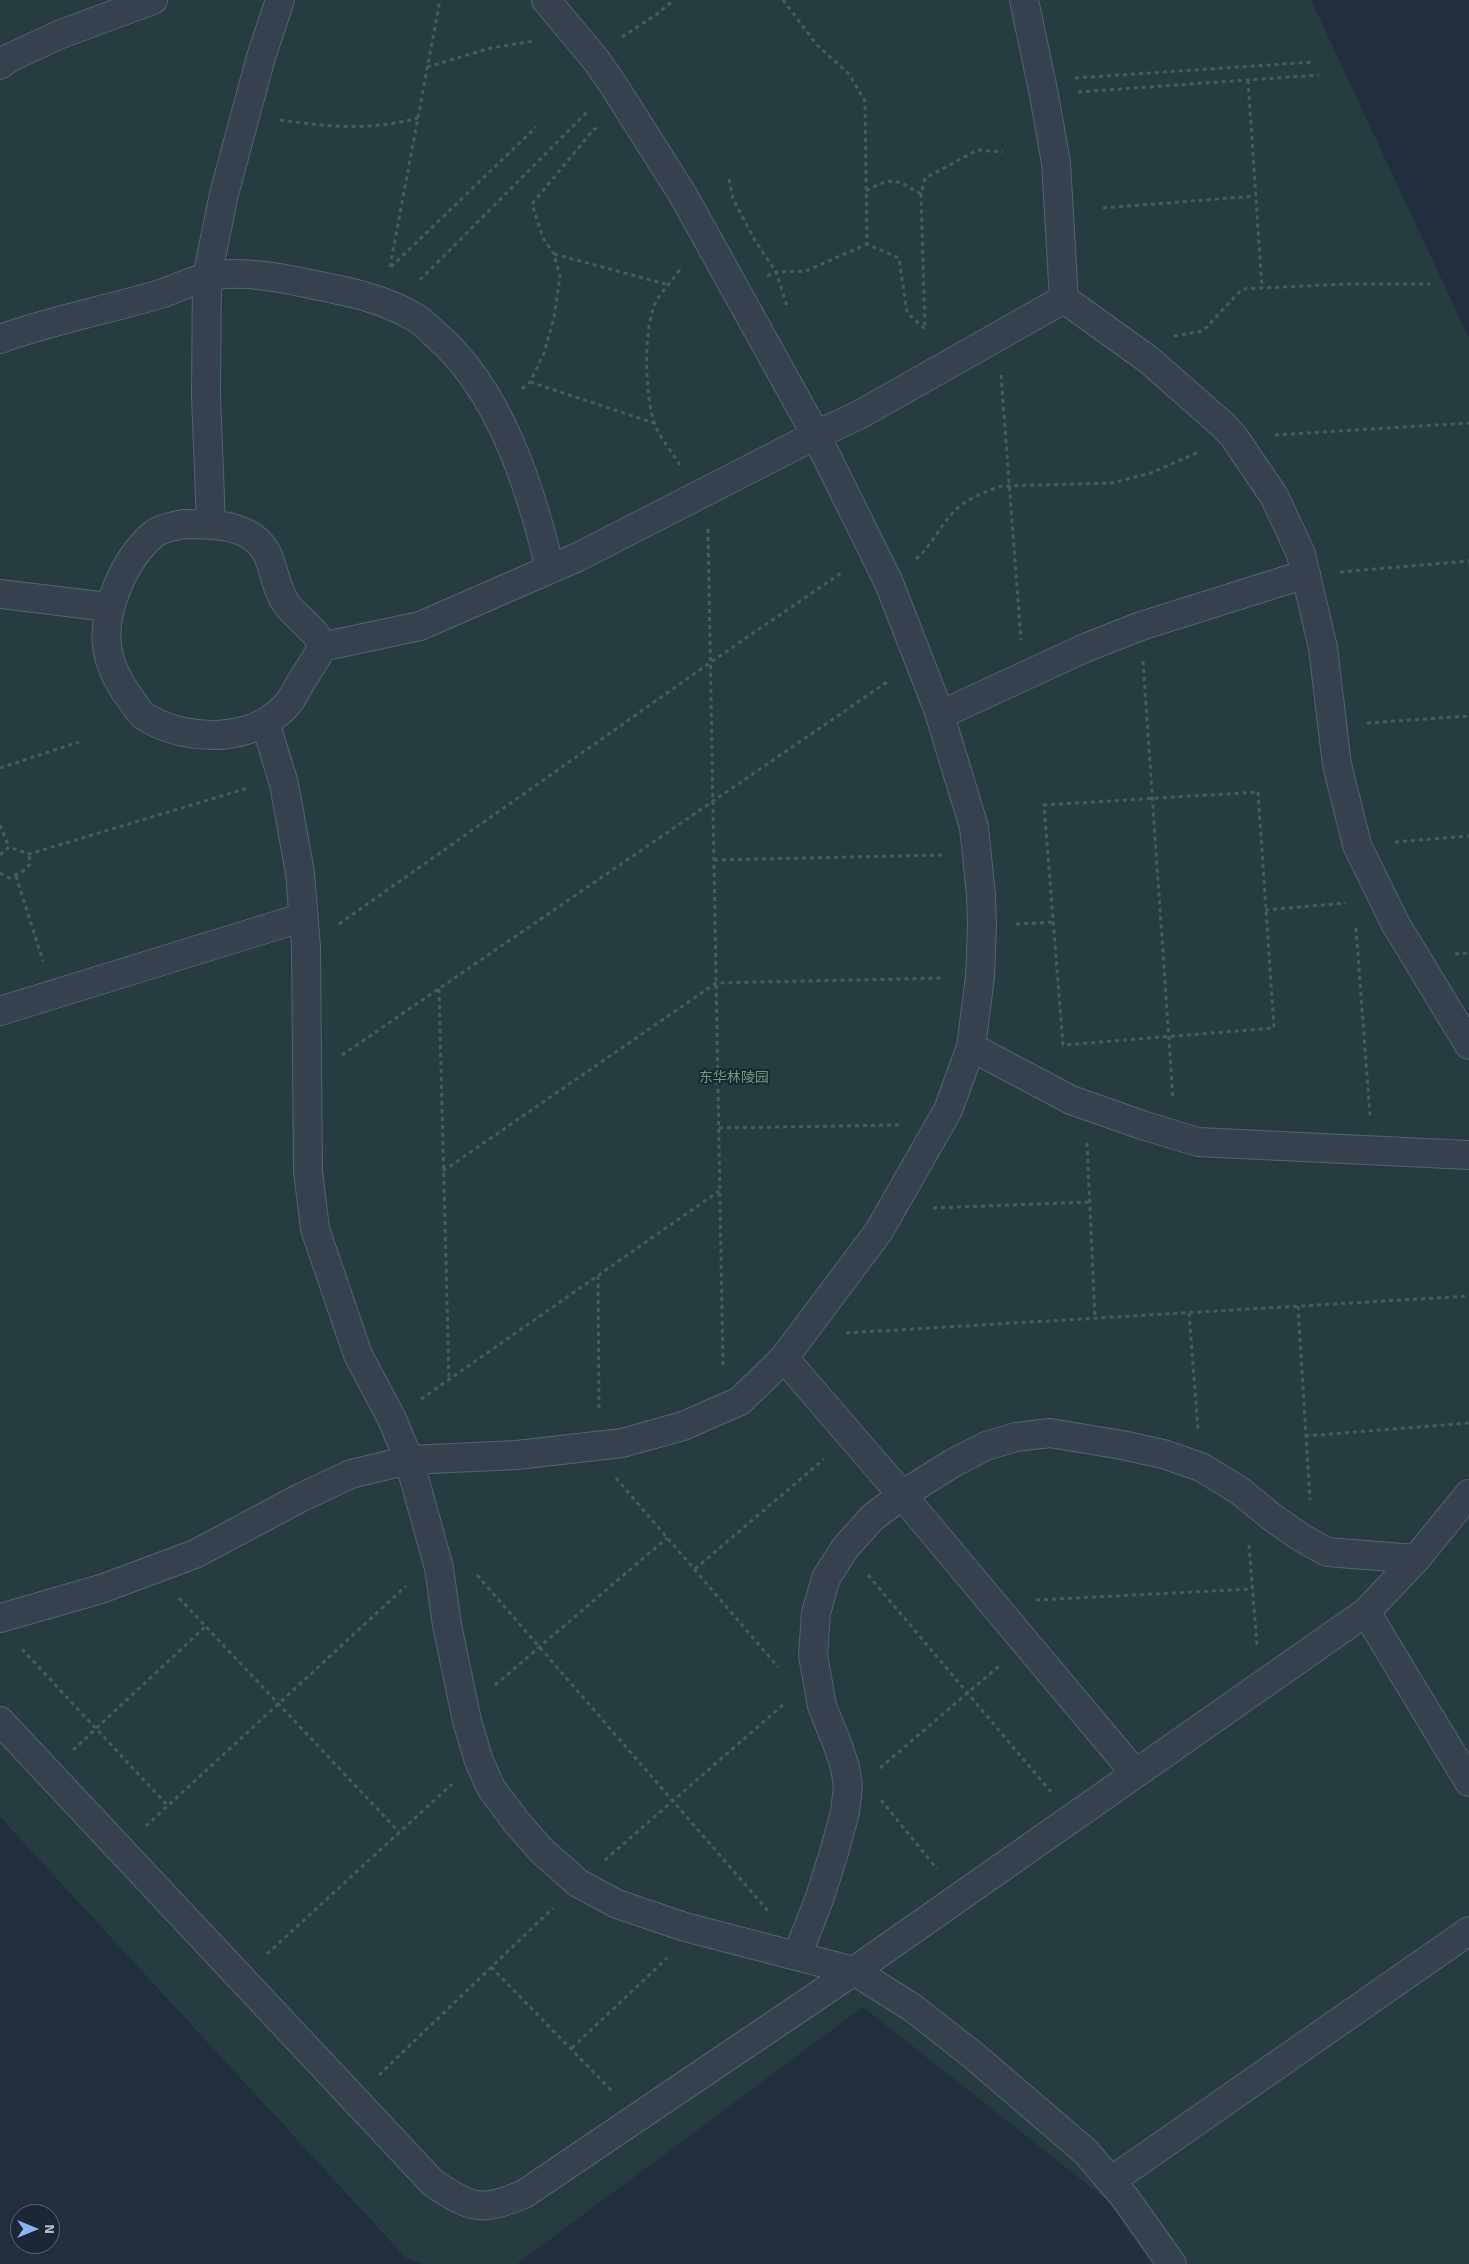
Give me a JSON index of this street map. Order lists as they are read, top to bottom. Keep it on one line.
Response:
{"parks":["东华林陵园"],"north":"right"}
